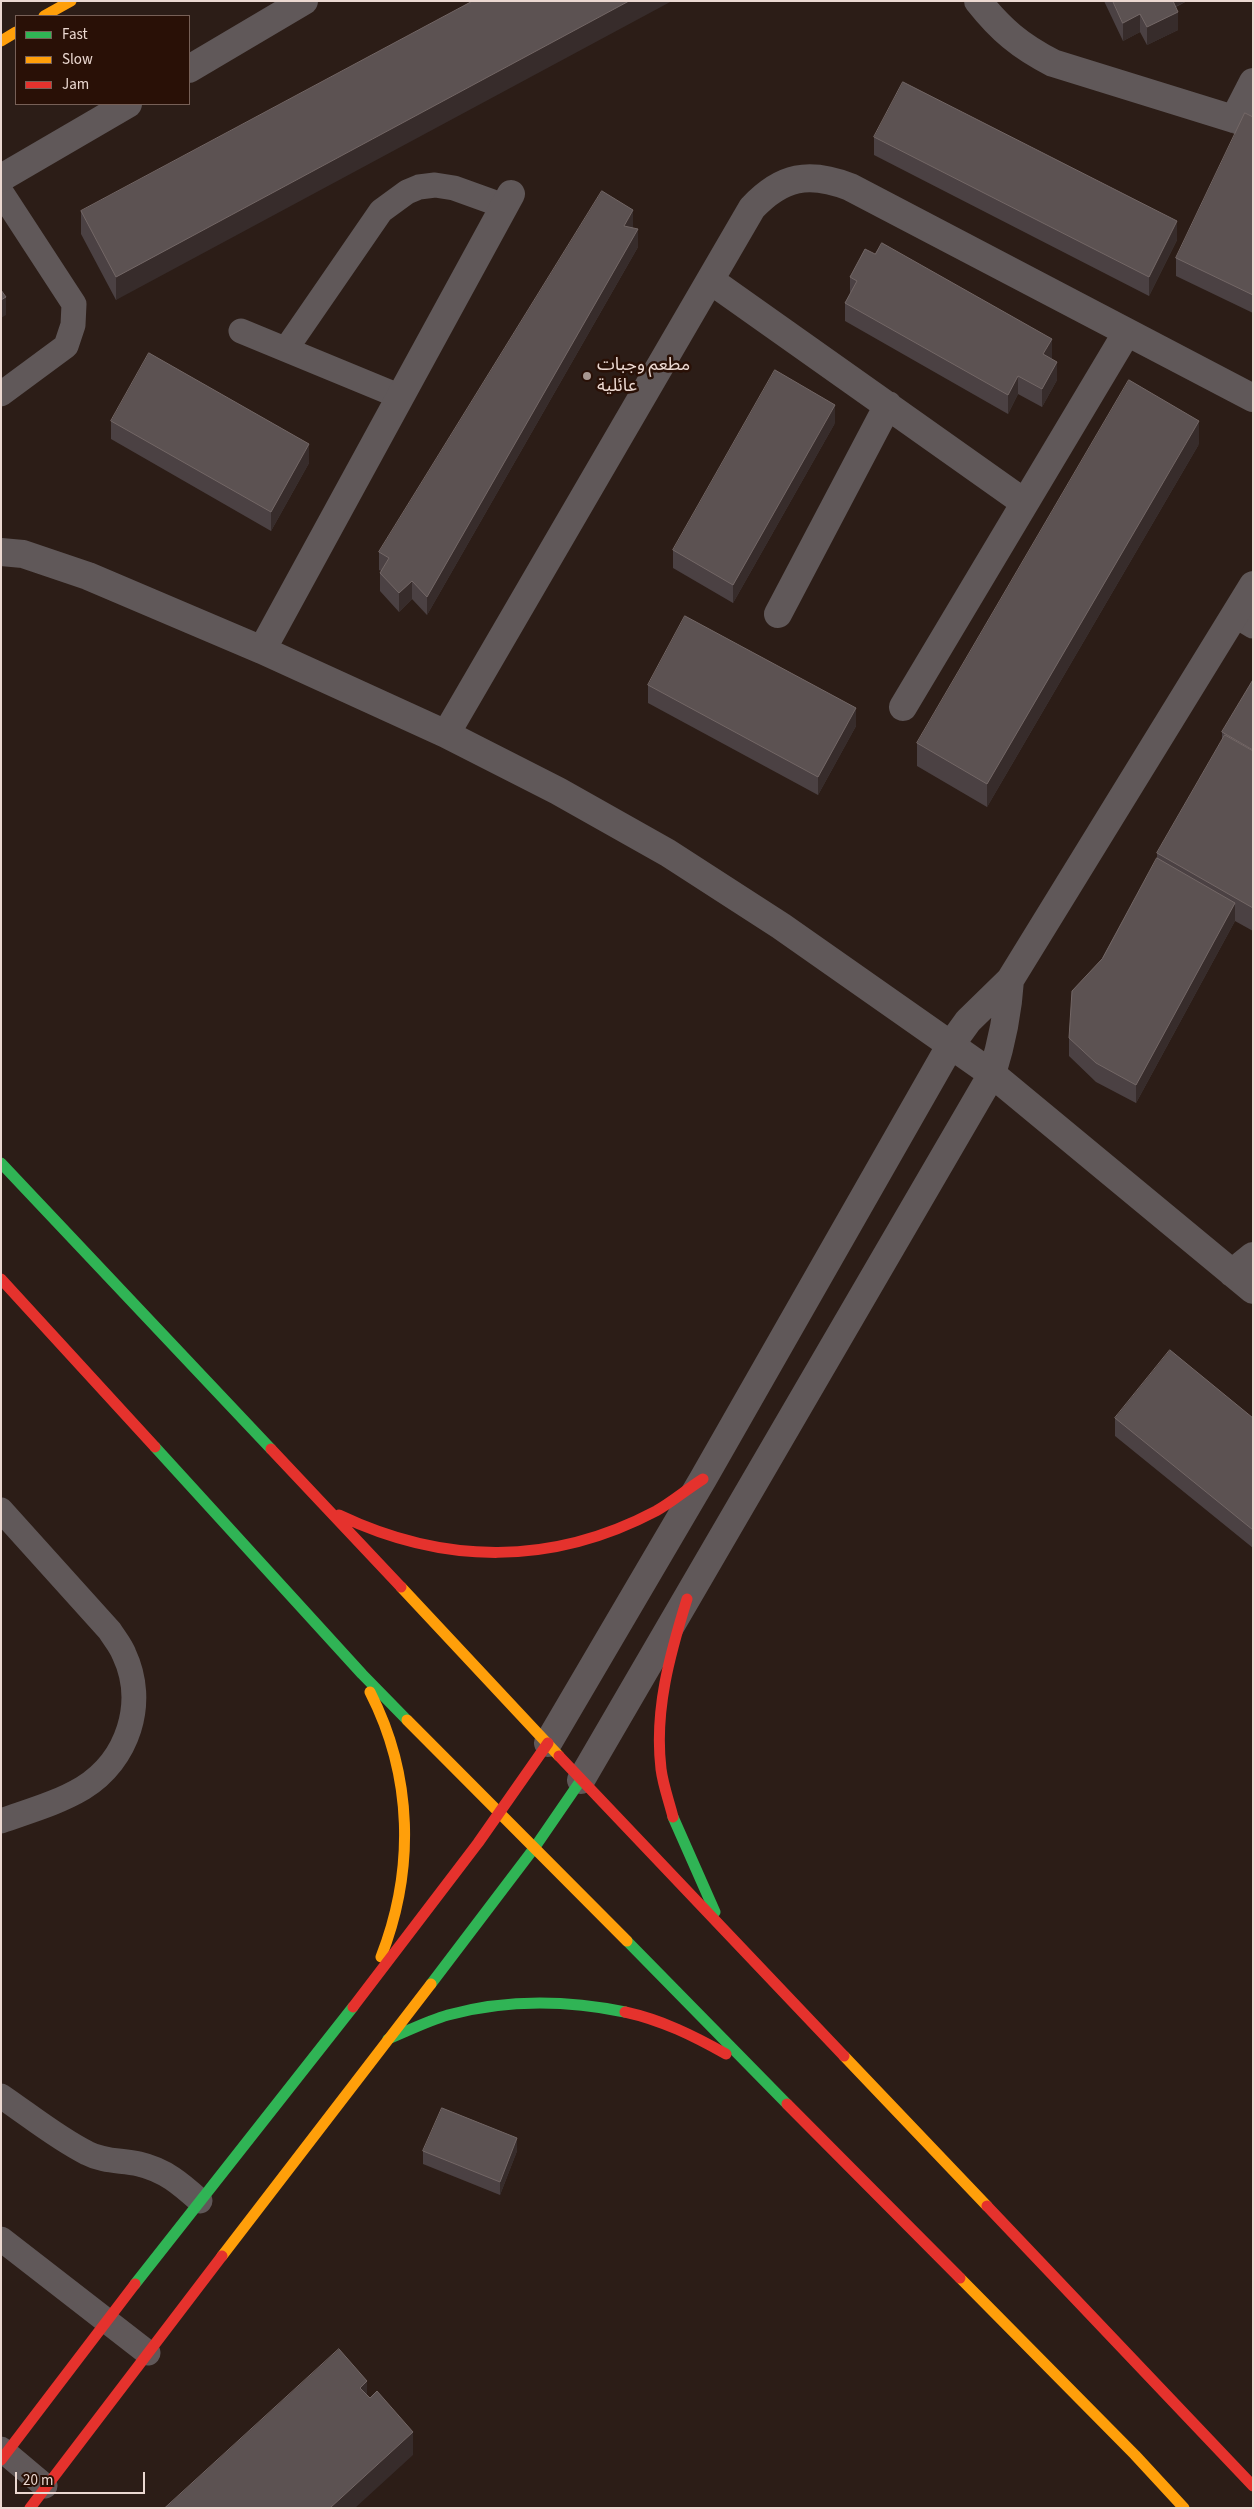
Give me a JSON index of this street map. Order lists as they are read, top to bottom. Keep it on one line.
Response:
{"places":["مطعم وجبات عائلية"],"legend":["Fast","Slow","Jam"],"scale_bar":"20 m"}
